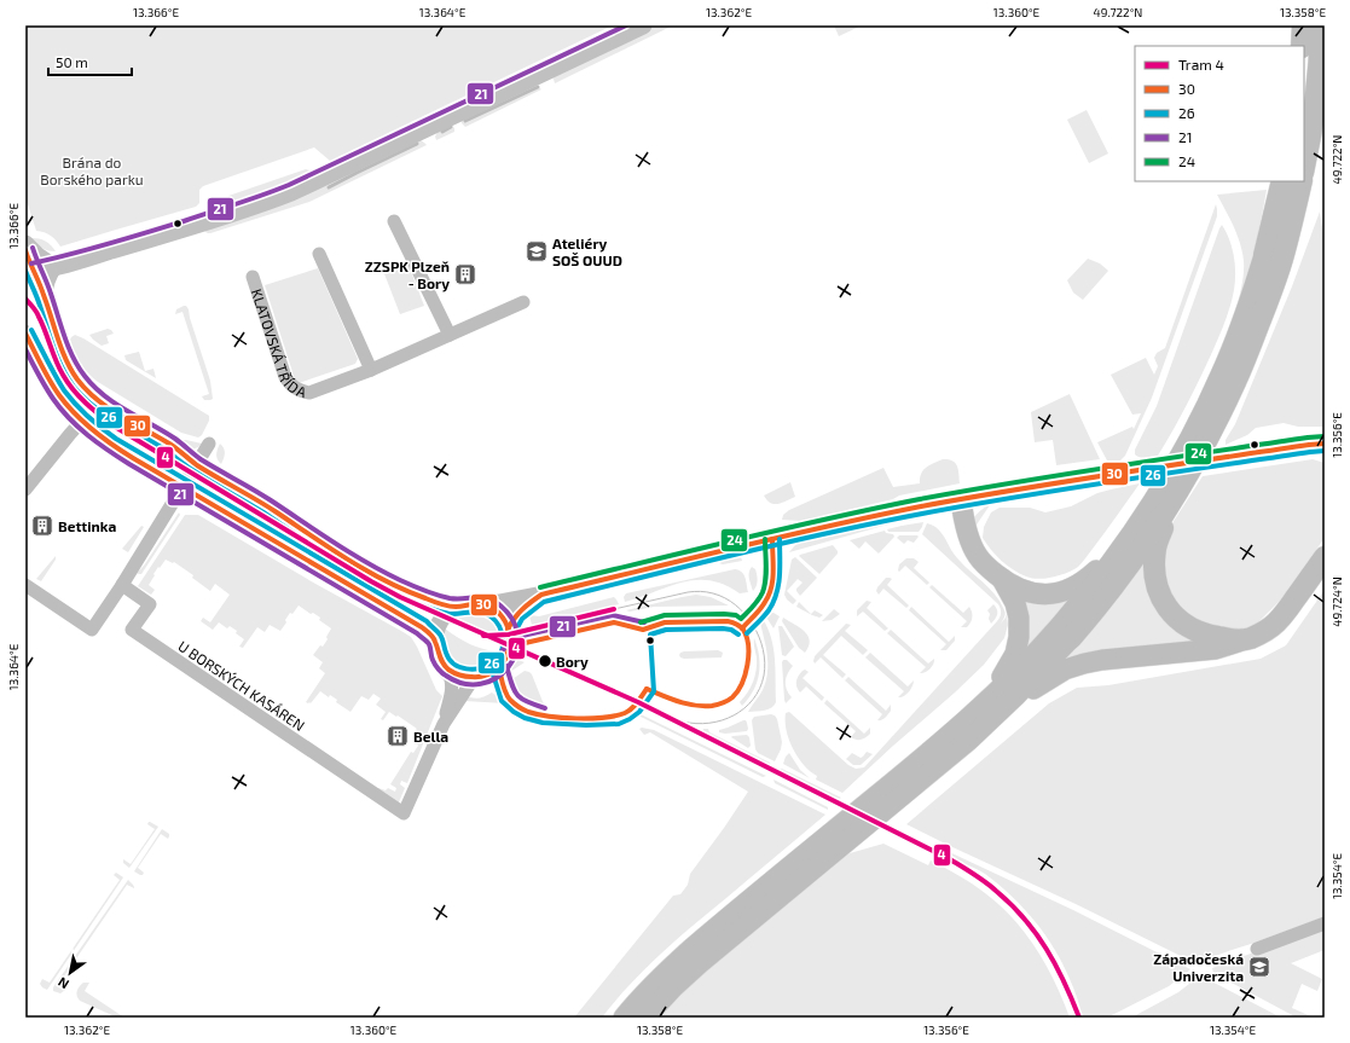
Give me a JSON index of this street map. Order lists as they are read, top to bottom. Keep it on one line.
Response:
{"streets":{"street":["KLATOVSKÁ TŘÍDA","U BORSKÝCH KASÁREN"]},"parks":["Brána do Borského parku"],"places":{"school or university":["Ateliéry SOŠ OUUD","Západočeská Univerzita"],"building":["ZZSPK Plzeň - Bory","Bettinka","Bella"],"other":["Bory"]},"lines":["transit line 21","transit line 30","transit line 26","tram line 4","transit line 24"],"legend":["Tram 4","30","26","21","24"],"scale_bar":"50 m","north":"bottom left","coordinates":["13.366°E","13.364°E","13.362°E","13.360°E","49.722°N","13.358°E","13.356°E","49.724°N","13.354°E"]}
